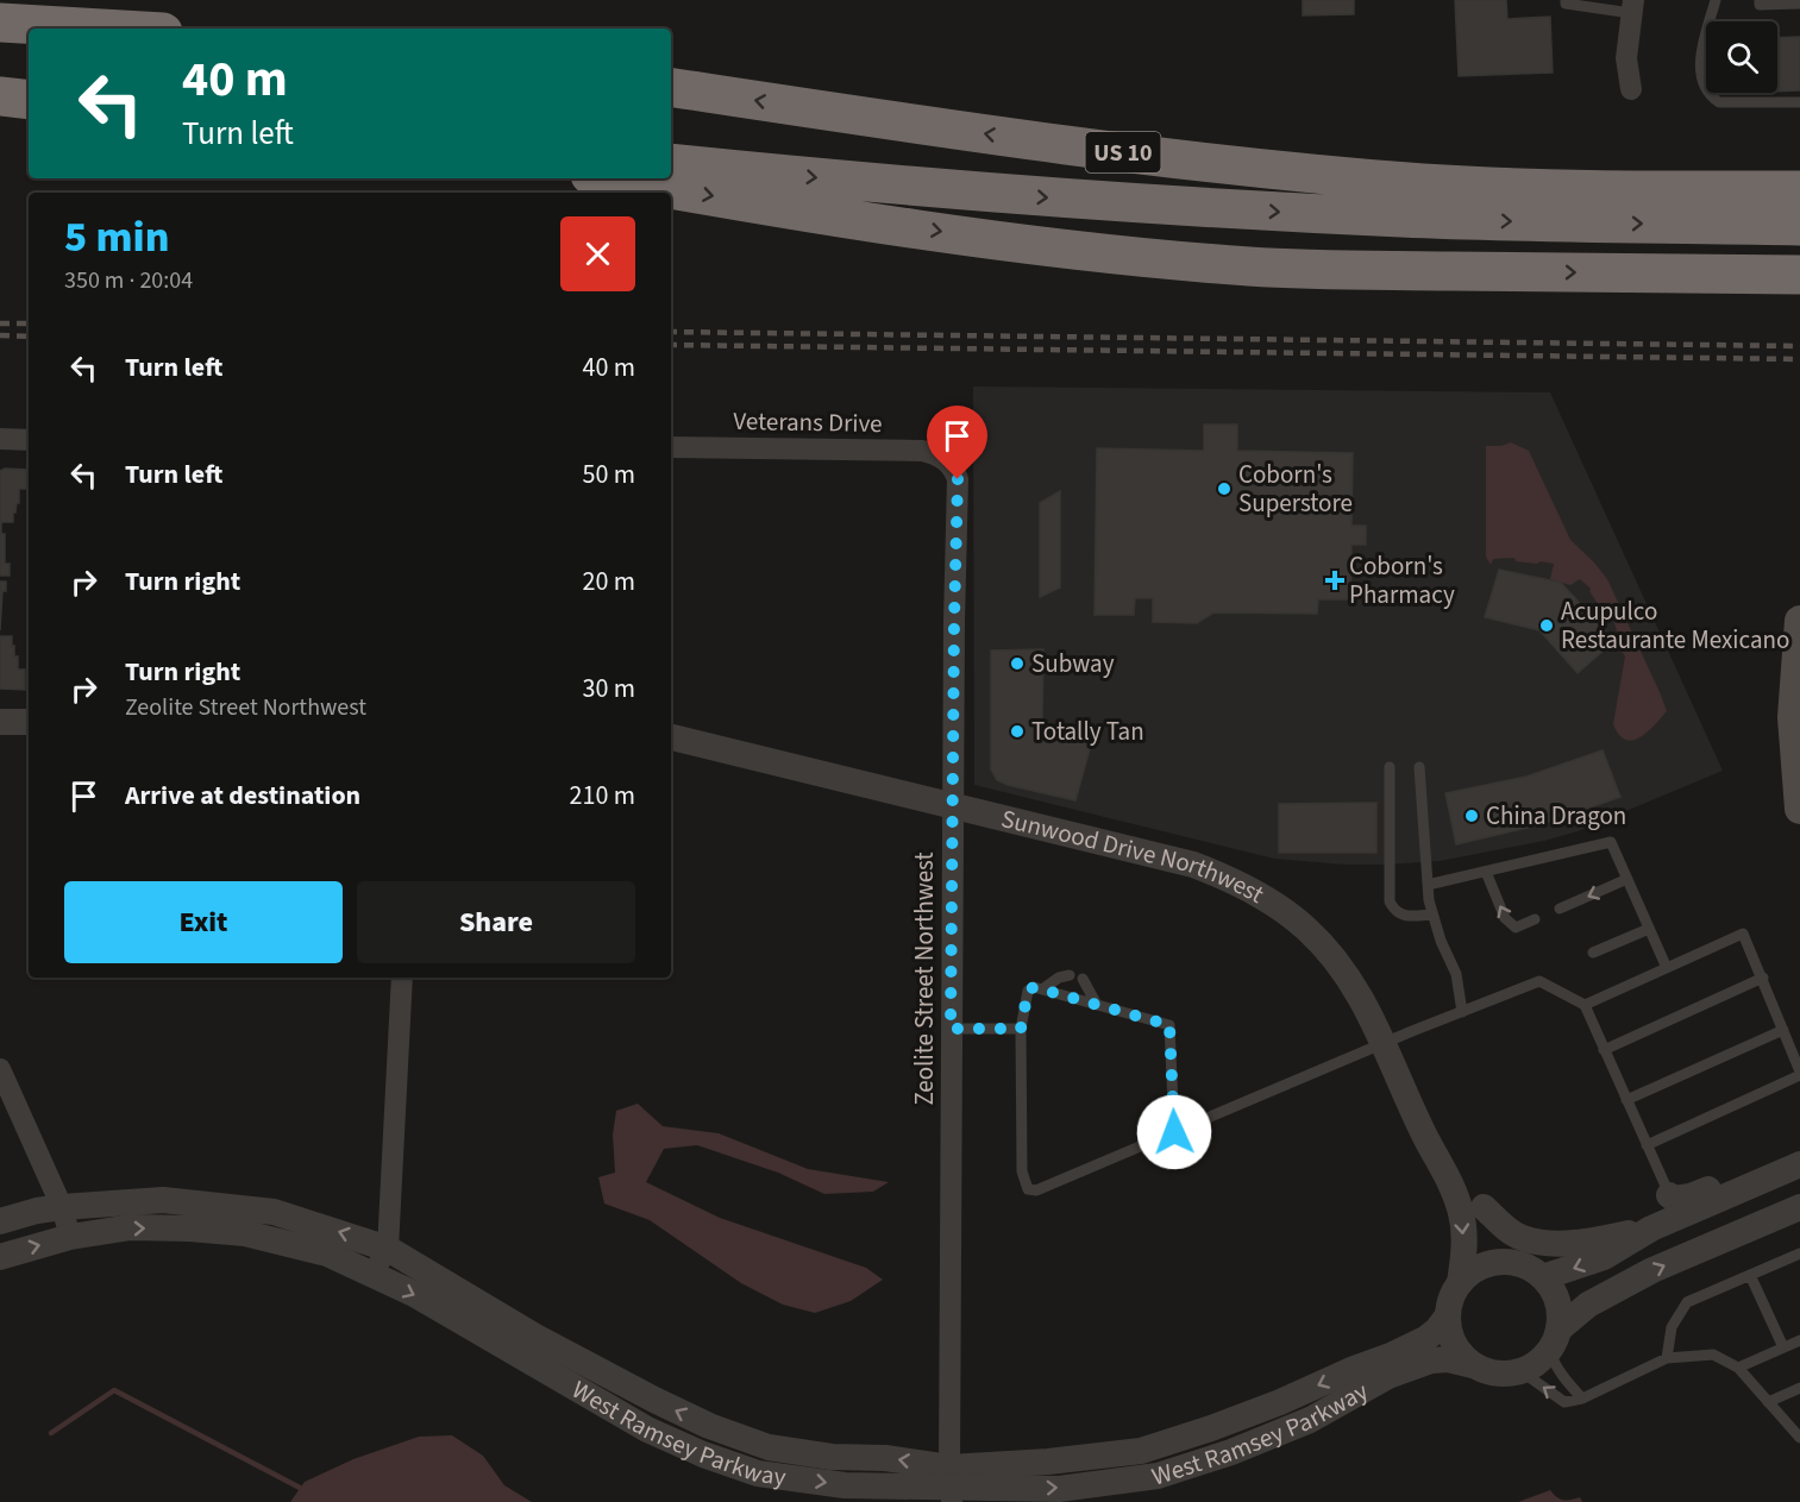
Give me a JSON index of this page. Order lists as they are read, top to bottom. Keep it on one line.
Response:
{"streets":{"highway":["US 10"],"street":["Veterans Drive","Sunwood Drive Northwest","Zeolite Street Northwest","West Ramsey Parkway"]},"crossings":[["Veterans Drive","Zeolite Street Northwest"],["Sunwood Drive Northwest","Zeolite Street Northwest"],["Zeolite Street Northwest","West Ramsey Parkway"]],"places":{"other":["Coborn's Superstore","Acupulco Restaurante Mexicano","Subway","Totally Tan","China Dragon"],"health":["Coborn's Pharmacy"]},"page":{"turn":["40 m","Turn left"],"heading":["5 min","350 m · 20:04"],"list":[{"name":"Turn left","value":"40 m"},{"name":"Turn left","value":"50 m"},{"name":"Turn right","value":"20 m"},{"name":"Turn right","note":"Zeolite Street Northwest","value":"30 m"},{"name":"Arrive at destination","value":"210 m"}],"buttons":["Exit","Share"]}}
